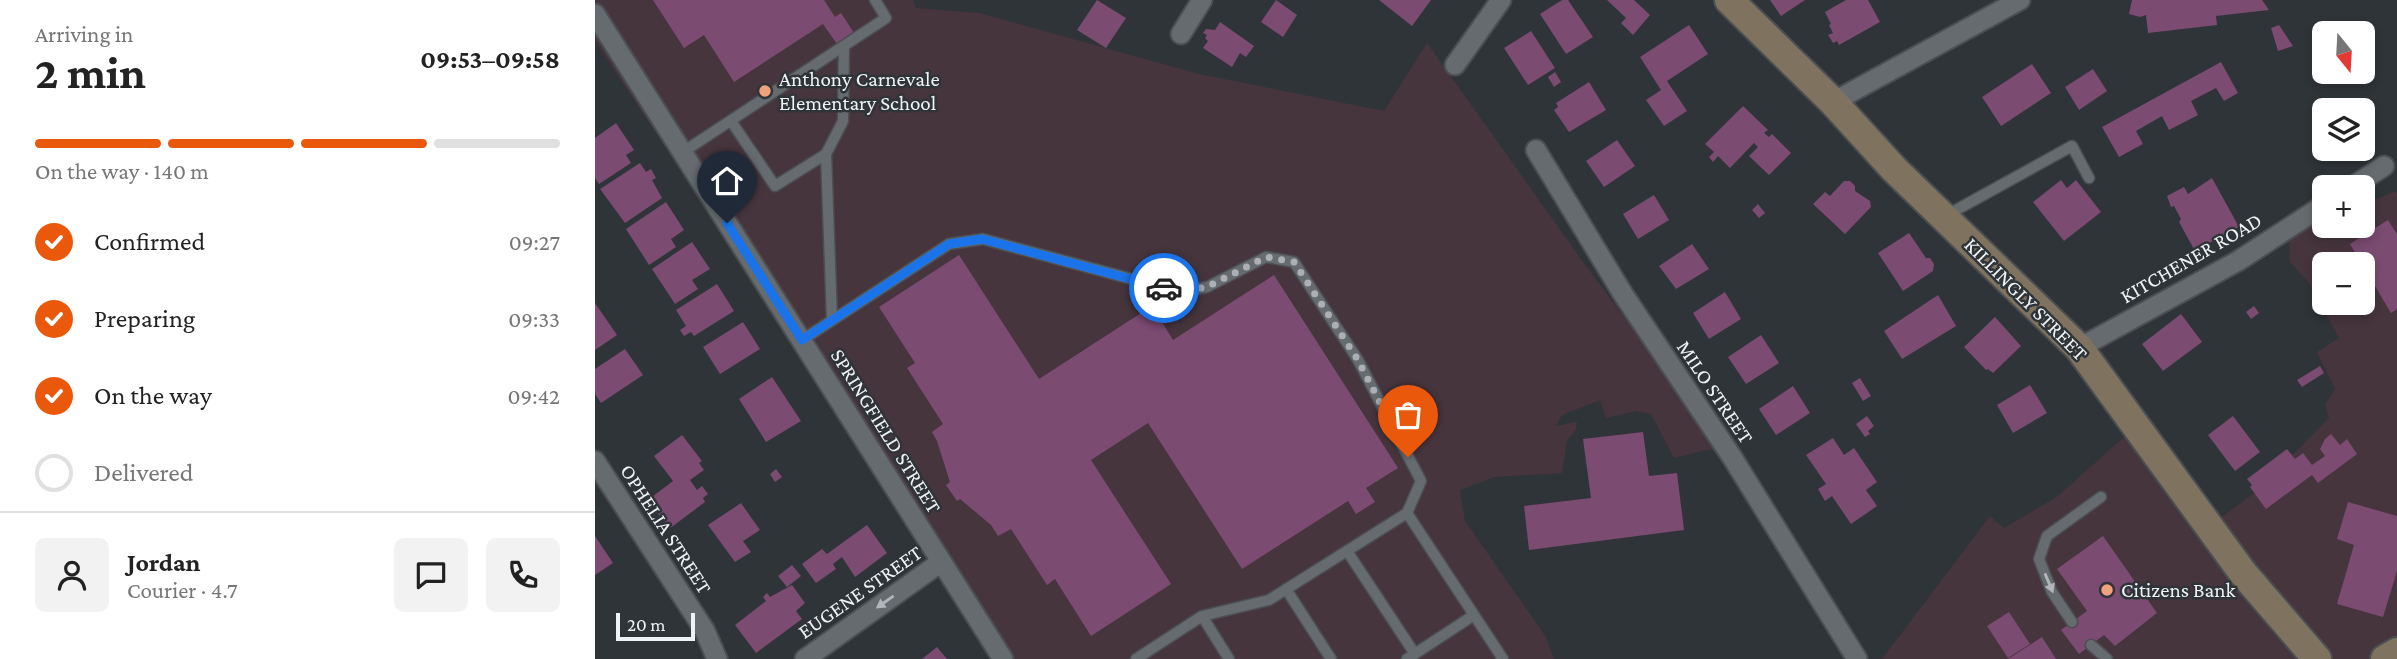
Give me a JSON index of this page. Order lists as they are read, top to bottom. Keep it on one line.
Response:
{"streets":{"main road":["KILLINGLY STREET"],"street":["KITCHENER ROAD","MILO STREET","SPRINGFIELD STREET","OPHELIA STREET","EUGENE STREET"]},"crossings":[["KITCHENER ROAD","KILLINGLY STREET"],["SPRINGFIELD STREET","EUGENE STREET"]],"one_way":["EUGENE STREET"],"places":["Anthony Carnevale Elementary School","Citizens Bank"],"scale_bar":"20 m","north":"bottom","page":{"heading":["2 min","Arriving in","09:53–09:58"],"panel":["Jordan","Courier · 4.7"],"map_buttons":["+","−"],"bar":"On the way · 140 m","list":[["Confirmed","09:27"],["Preparing","09:33"],["On the way","09:42"],"Delivered"],"scale":"20 m"}}
